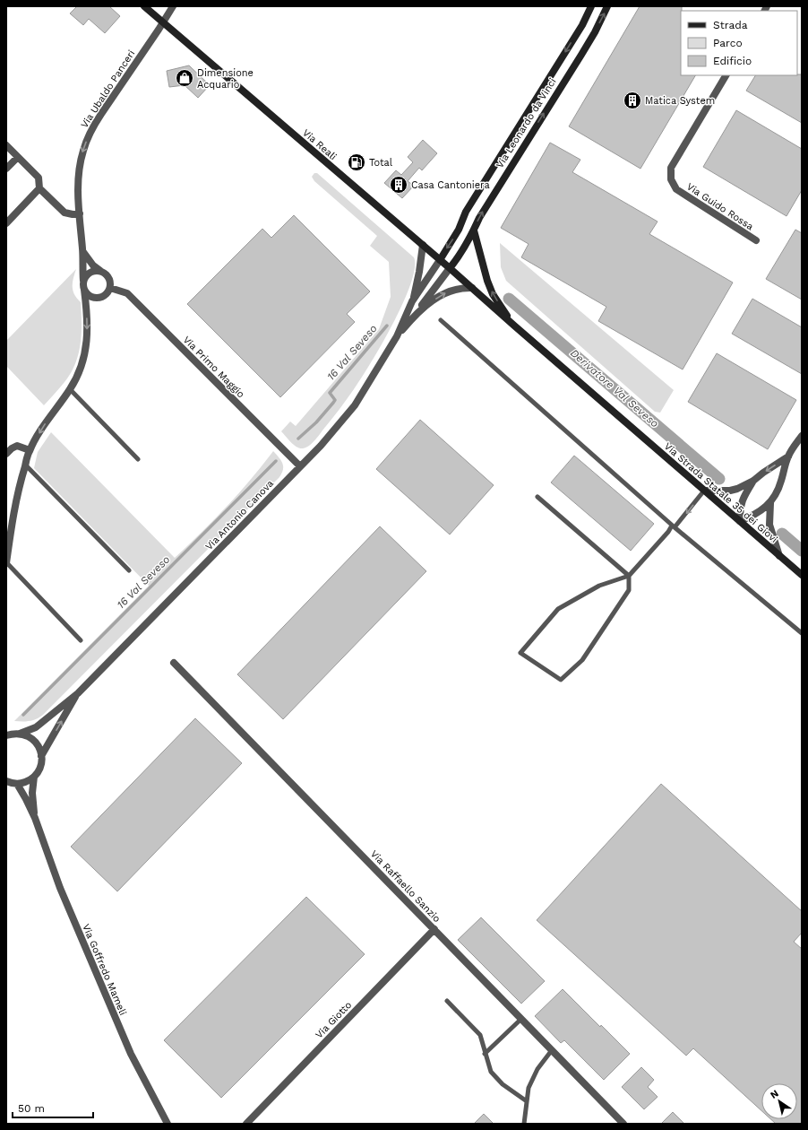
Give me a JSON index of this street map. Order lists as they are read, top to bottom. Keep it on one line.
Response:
{"streets":{"main road":["Via Leonardo da Vinci","Via Reali","Via Strada Statale 35 dei Giovi"],"street":["Via Ubaldo Panceri","Via Guido Rossa","Via Primo Maggio","Via Antonio Canova","Via Raffaello Sanzio","Via Goffredo Mameli","Via Giotto"]},"crossings":[["Via Ubaldo Panceri","Via Reali"],["Via Ubaldo Panceri","Via Primo Maggio"],["Via Leonardo da Vinci","Via Reali"],["Via Leonardo da Vinci","Via Antonio Canova"],["Via Reali","Via Strada Statale 35 dei Giovi"],["Via Reali","Via Antonio Canova"],["Via Primo Maggio","Via Antonio Canova"],["Via Antonio Canova","Via Goffredo Mameli"],["Via Raffaello Sanzio","Via Giotto"]],"one_way":["Via Ubaldo Panceri"],"water":["16 Val Seveso","Derivatore Val Seveso"],"places":{"shop":["Dimensione Acquario"],"building":["Matica System","Casa Cantoniera"],"fuel station":["Total"]},"legend":["Strada","Parco","Edificio"],"scale_bar":"50 m","north":"top left"}
